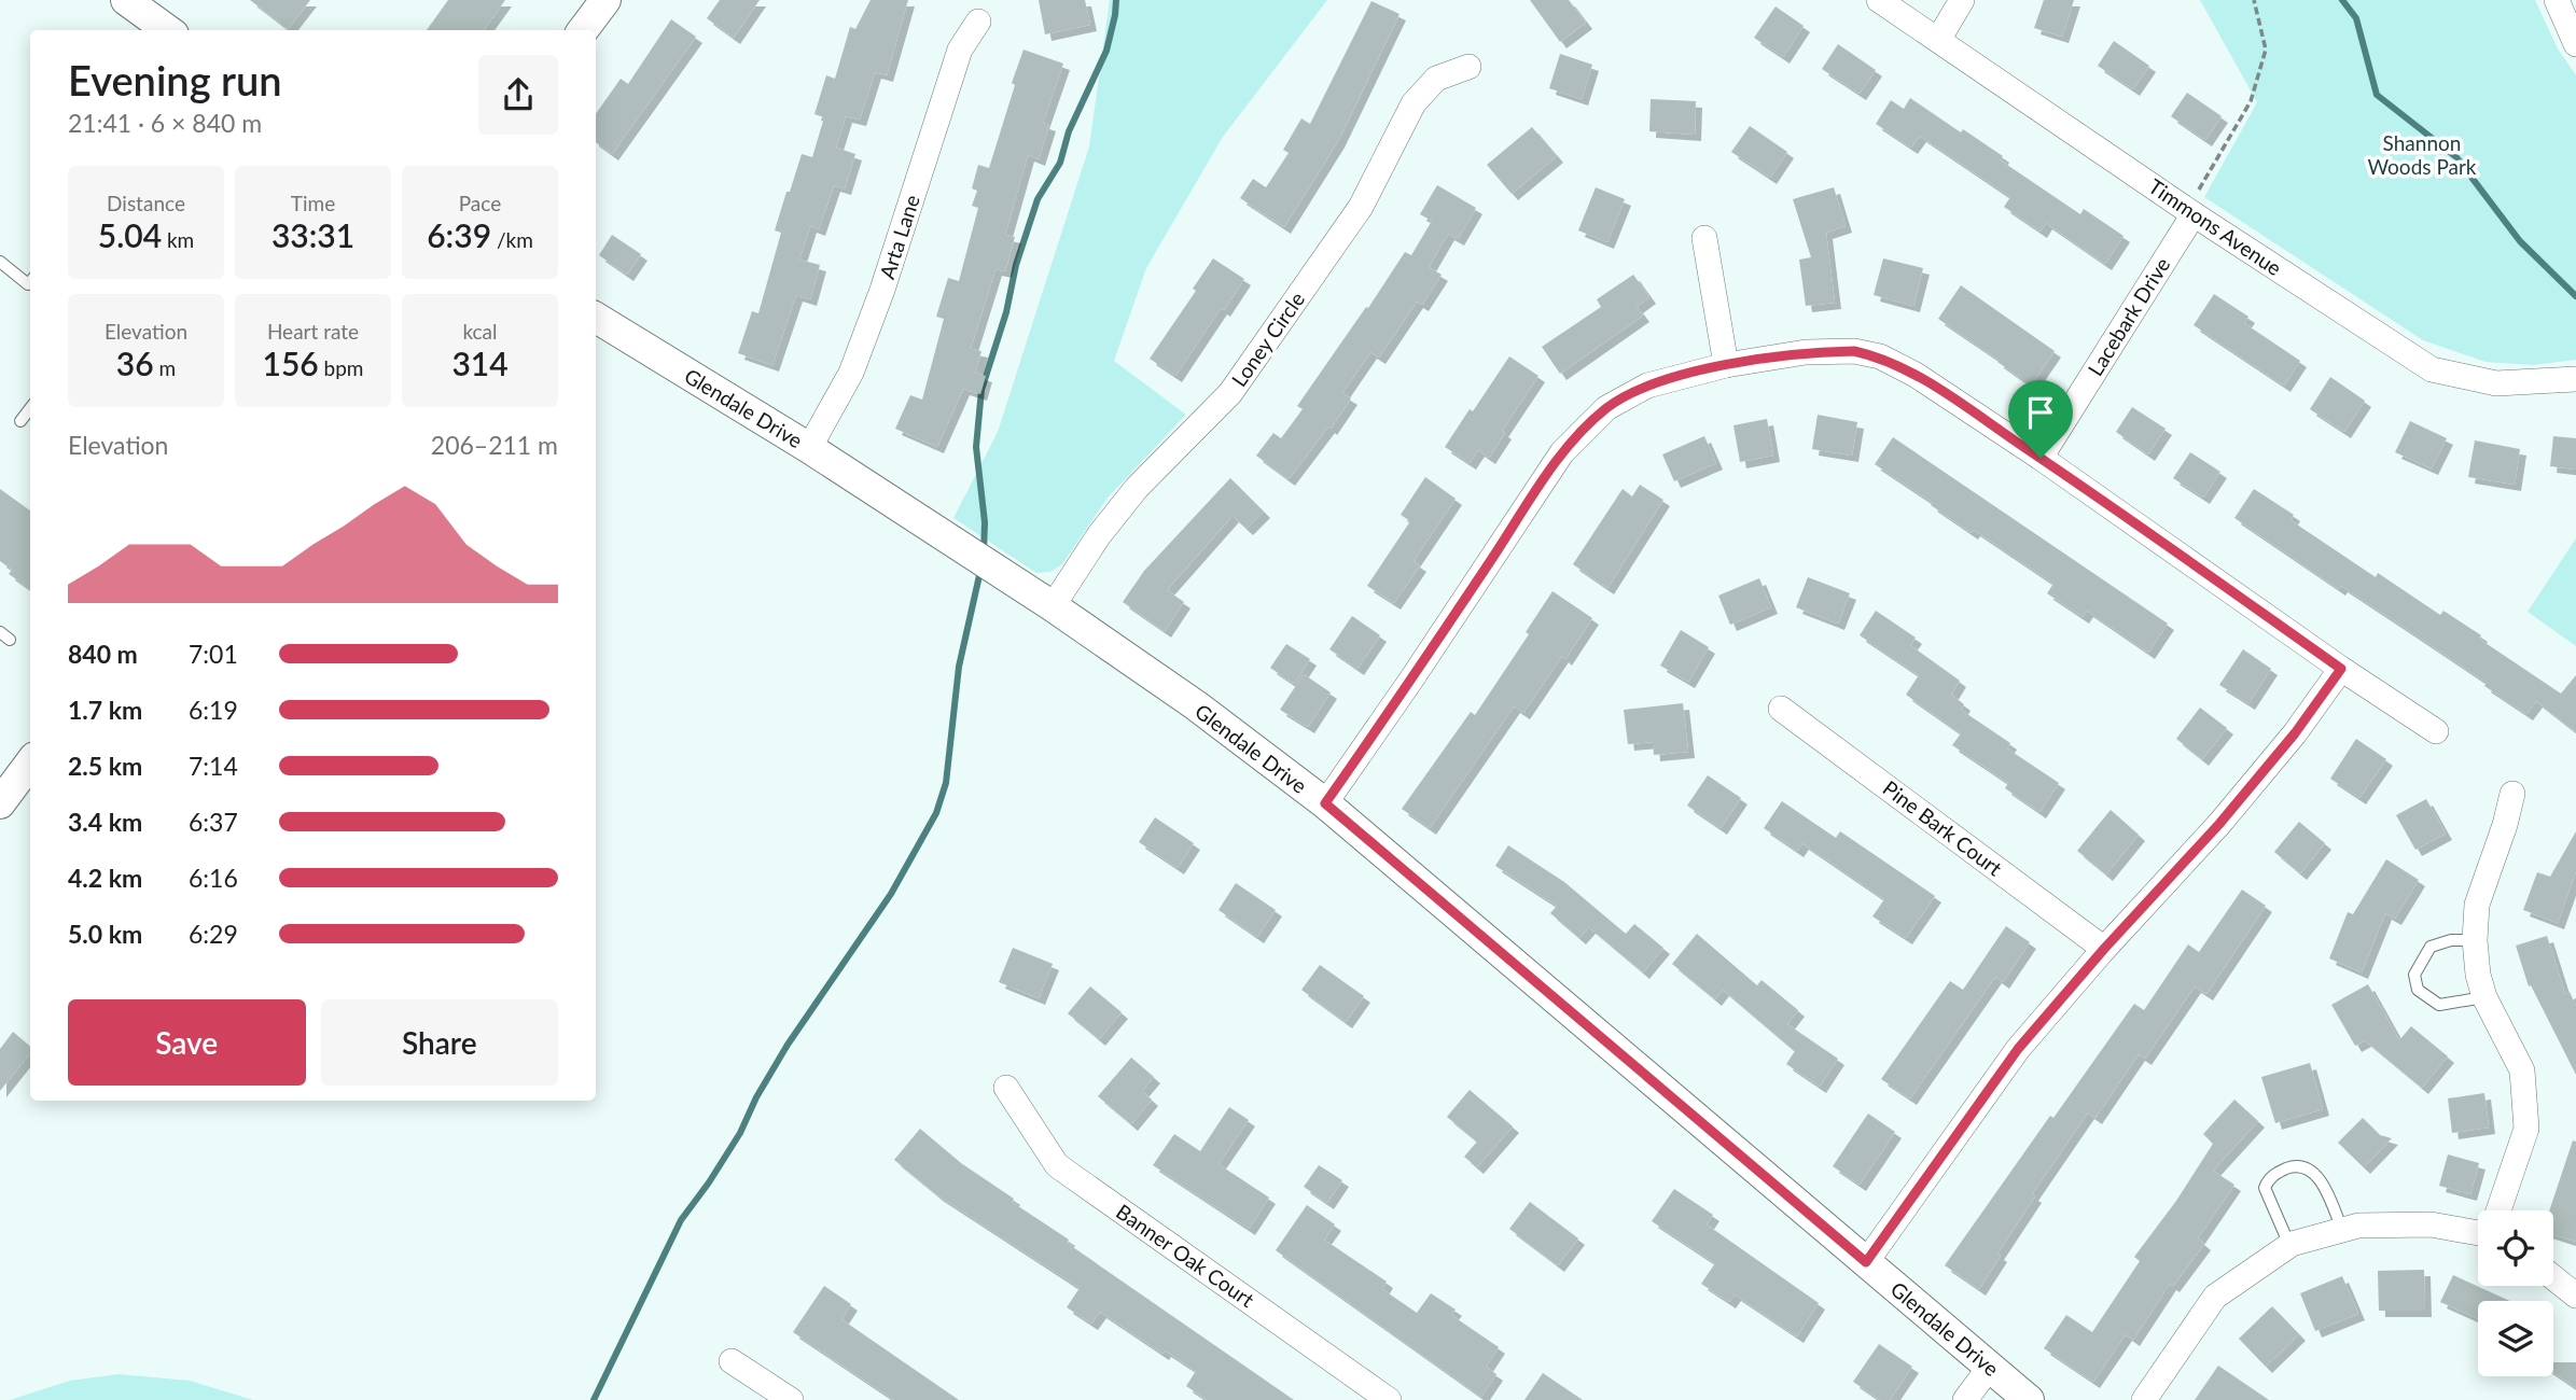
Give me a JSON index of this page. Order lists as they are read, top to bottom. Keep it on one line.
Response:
{"streets":{"street":["Timmons Avenue","Arta Lane","Lacebark Drive","Loney Circle","Glendale Drive","Pine Bark Court","Banner Oak Court"]},"crossings":[["Timmons Avenue","Lacebark Drive"],["Arta Lane","Glendale Drive"],["Loney Circle","Glendale Drive"]],"parks":["Shannon Woods Park"],"page":{"heading":["Evening run","21:41 · 6 × 840 m"],"stats":[["Distance","5.04 km"],["Time","33:31"],["Pace","6:39 /km"],["Elevation","36 m"],["Heart rate","156 bpm"],["kcal","314"]],"chart":["Elevation","206–211 m"],"list":[{"name":"840 m","note":"7:01"},{"name":"1.7 km","note":"6:19"},{"name":"2.5 km","note":"7:14"},{"name":"3.4 km","note":"6:37"},{"name":"4.2 km","note":"6:16"},{"name":"5.0 km","note":"6:29"}],"buttons":["Save","Share"]}}
